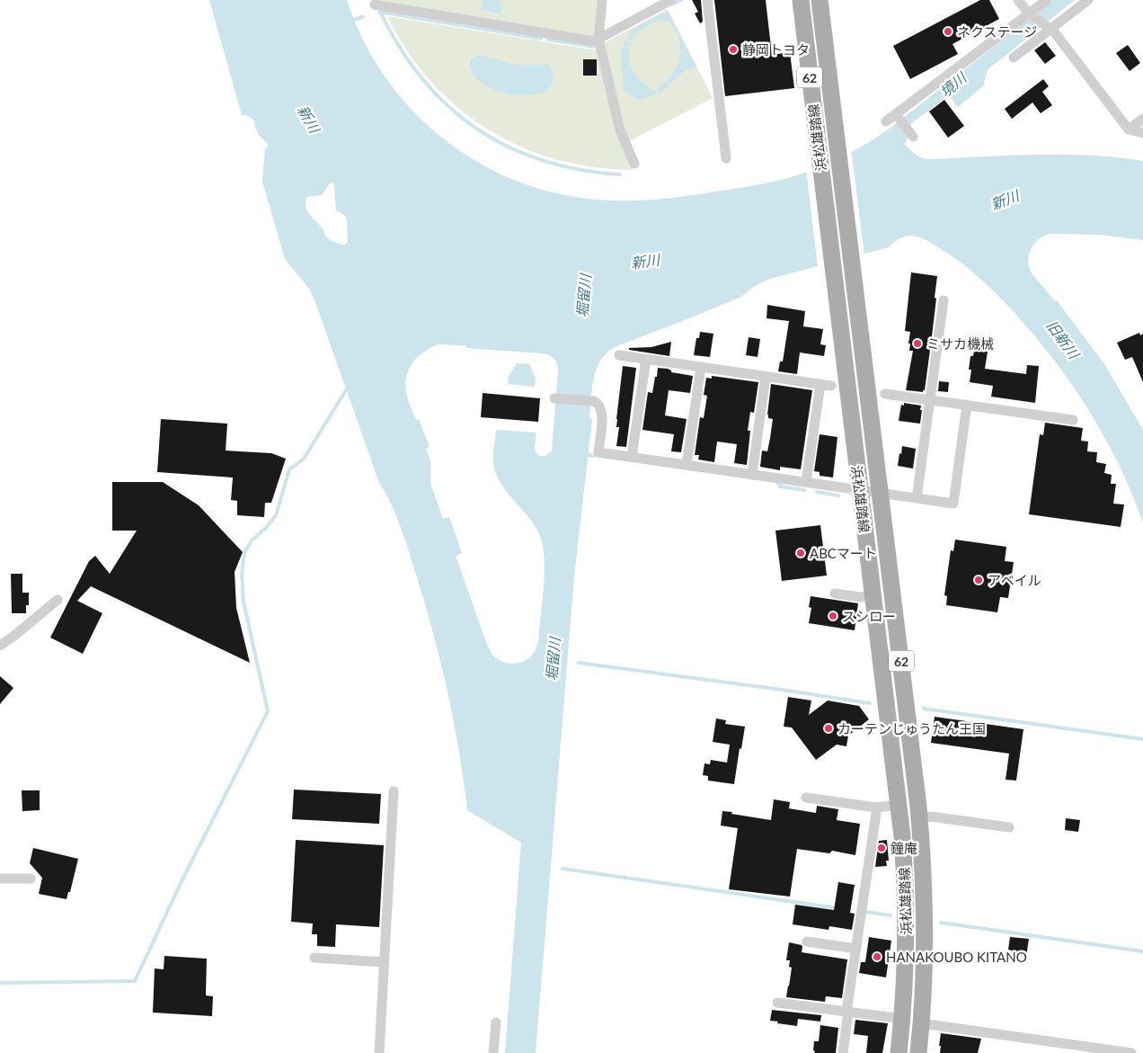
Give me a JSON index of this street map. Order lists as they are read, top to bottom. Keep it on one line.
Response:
{"streets":{"main road":["62","浜松雄踏線"]},"water":["境川","新川","堀留川","旧新川"],"places":["ネクステージ","静岡トヨタ","ミサカ機械","ABCマート","アベイル","スシロー","カーテンじゅうたん王国","鐘庵","HANAKOUBO KITANO"]}
